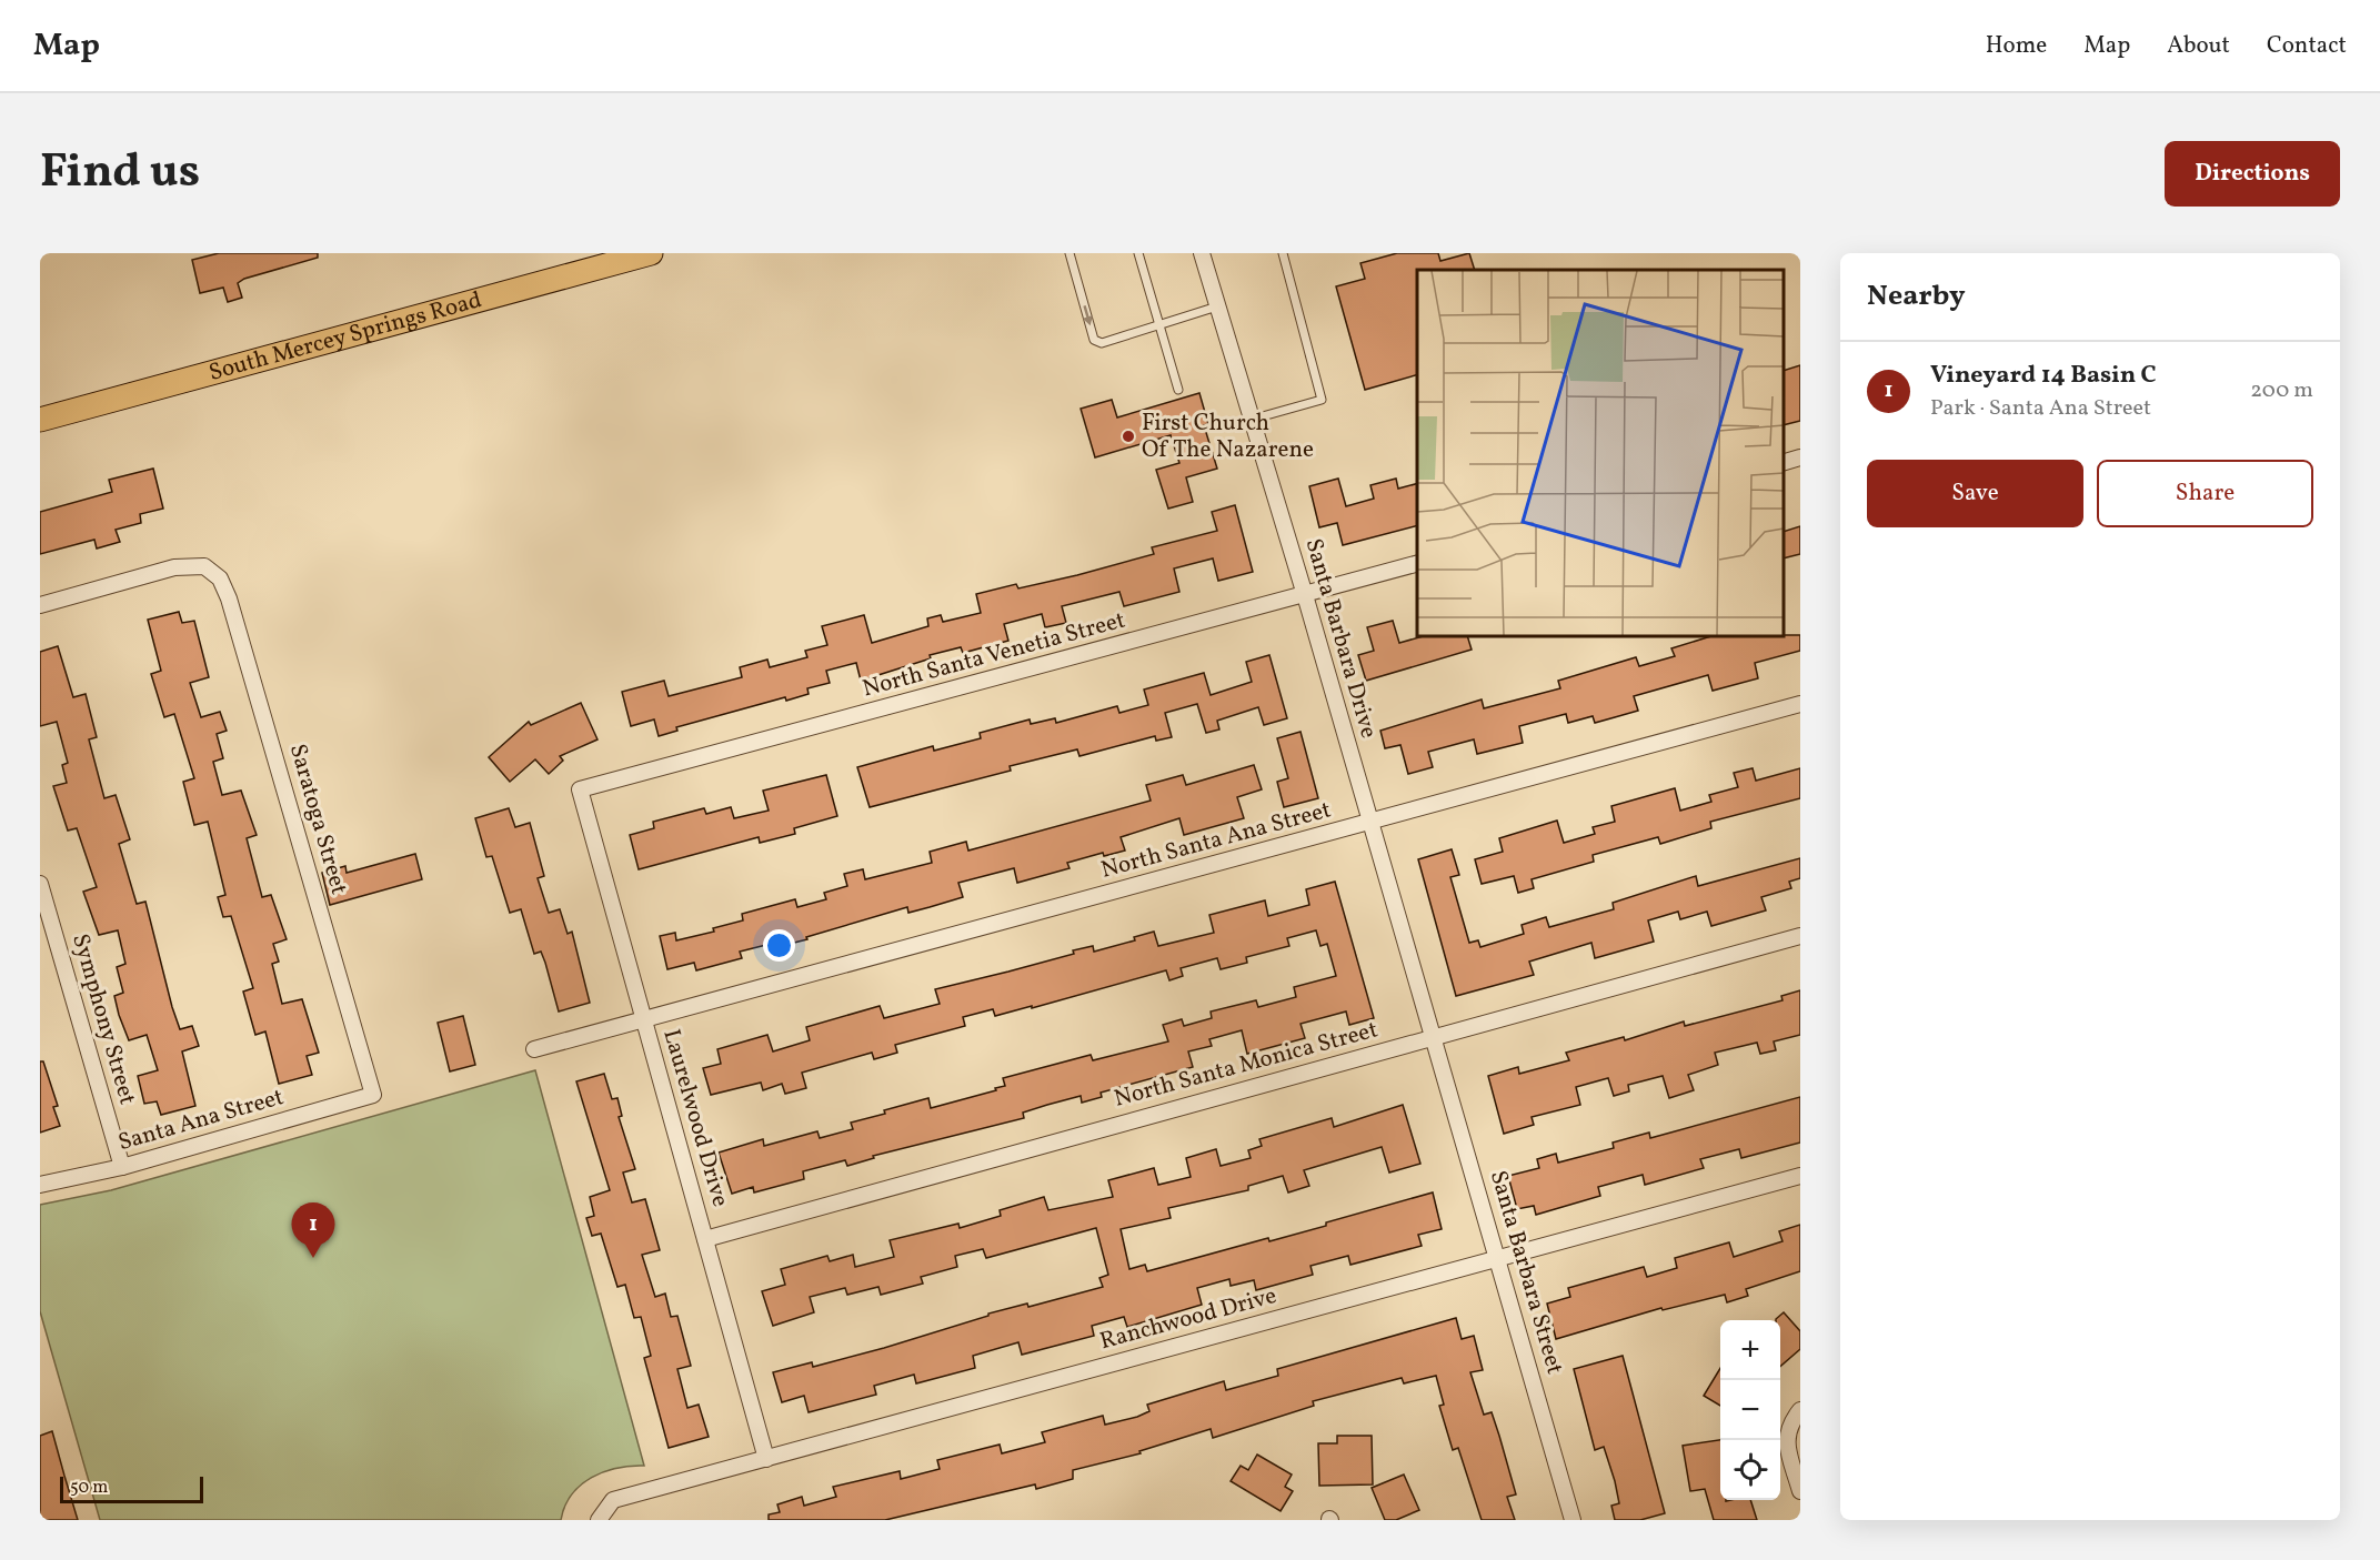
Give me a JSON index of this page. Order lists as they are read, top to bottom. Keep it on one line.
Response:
{"streets":{"main road":["South Mercey Springs Road"],"street":["Santa Barbara Drive","North Santa Venetia Street","Saratoga Street","North Santa Ana Street","Symphony Street","North Santa Monica Street","Laurelwood Drive","Santa Ana Street","Santa Barbara Street","Ranchwood Drive"]},"crossings":[["Santa Barbara Drive","North Santa Venetia Street"],["Santa Barbara Drive","North Santa Ana Street"],["Santa Barbara Drive","North Santa Monica Street"],["Santa Barbara Drive","Santa Barbara Street"],["North Santa Venetia Street","Laurelwood Drive"],["Saratoga Street","Santa Ana Street"],["North Santa Ana Street","Laurelwood Drive"],["Symphony Street","Santa Ana Street"],["North Santa Monica Street","Laurelwood Drive"],["North Santa Monica Street","Santa Barbara Street"],["Laurelwood Drive","Ranchwood Drive"],["Santa Barbara Street","Ranchwood Drive"]],"places":["First Church Of The Nazarene"],"scale_bar":"50 m","page":{"header":"Map","nav":["Home","Map","About","Contact"],"title":"Find us","buttons":["Directions",["Save","Share"]],"heading":"Nearby","list":[{"mark":"1","name":"Vineyard 14 Basin C","note":"Park · Santa Ana Street","value":"200 m"}],"pins":"1","map_buttons":["+","−"],"scale":"50 m"}}
